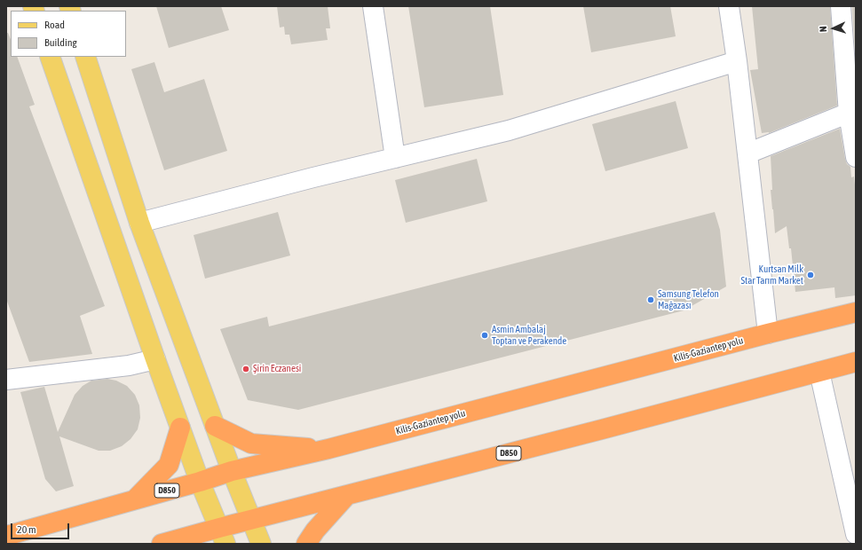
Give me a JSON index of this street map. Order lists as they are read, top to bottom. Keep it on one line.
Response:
{"streets":{"highway":["Kilis-Gaziantep yolu","D850"]},"places":["Kurtsan Milk Star Tarım Market","Samsung Telefon Mağazası","Asmin Ambalaj Toptan ve Perakende","Şirin Eczanesi"],"legend":["Road","Building"],"scale_bar":"20 m","north":"left"}
